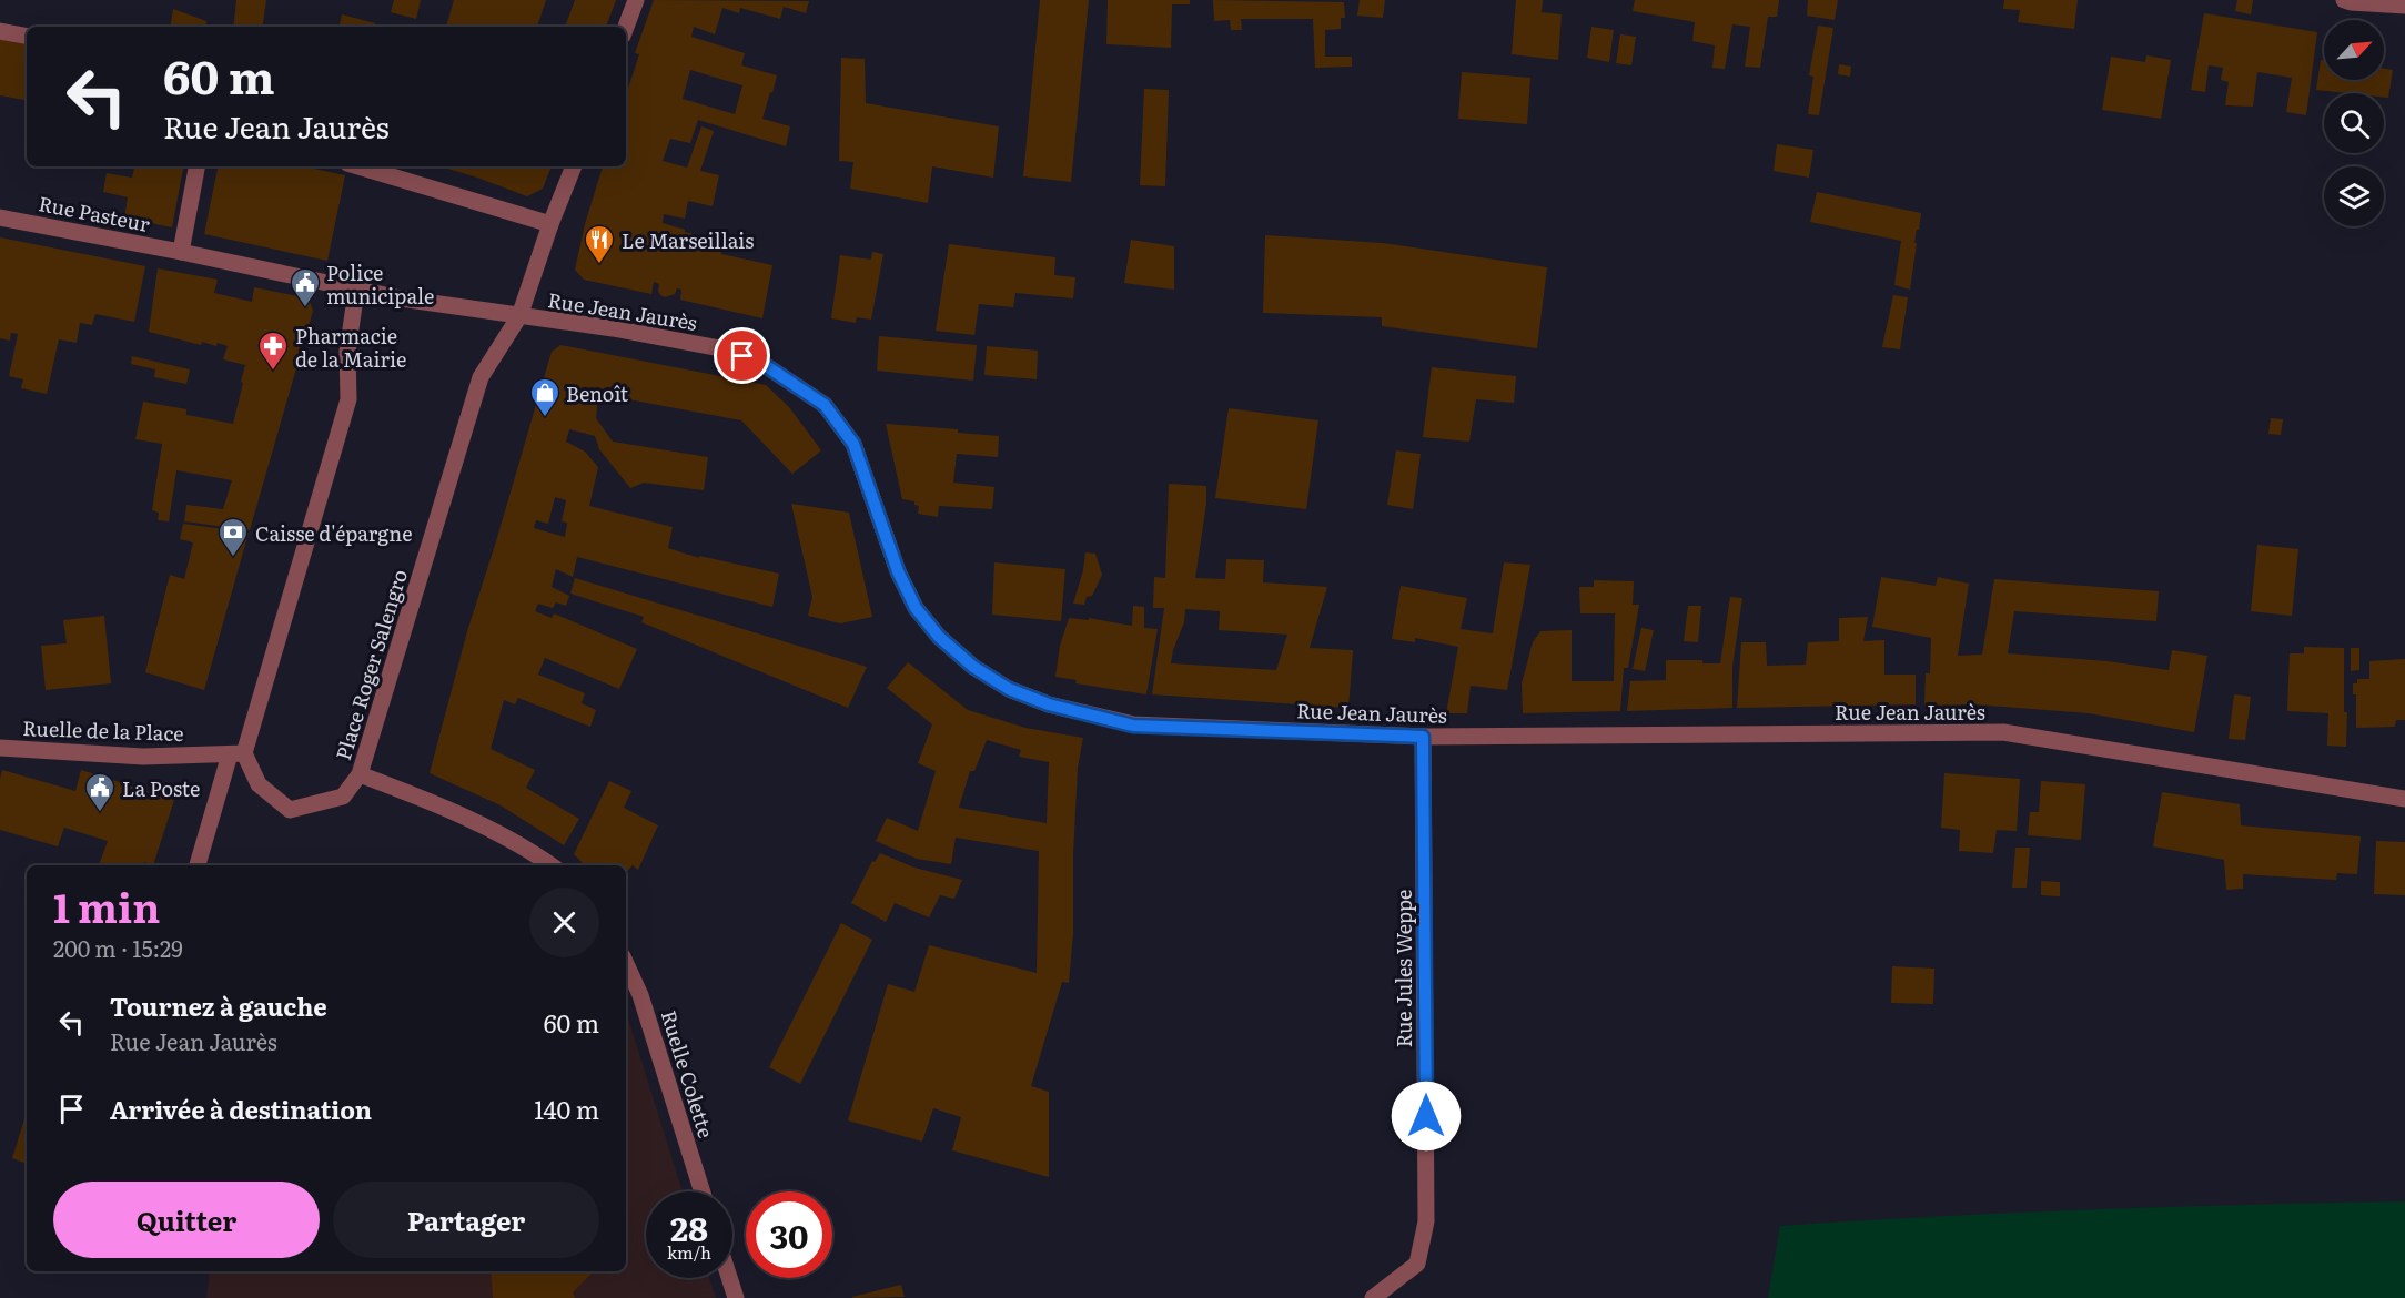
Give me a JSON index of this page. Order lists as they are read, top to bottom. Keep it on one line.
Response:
{"streets":{"street":["Rue Pasteur","Rue Jean Jaurès","Place Roger Salengro","Ruelle de la Place","Rue Jules Weppe","Ruelle Colette"]},"crossings":[["Rue Jean Jaurès","Place Roger Salengro"],["Rue Jean Jaurès","Rue Jules Weppe"],["Place Roger Salengro","Ruelle de la Place"]],"places":{"restaurant":["Le Marseillais"],"public building":["Police municipale","La Poste"],"pharmacy":["Pharmacie de la Mairie"],"shop":["Benoît"],"bank":["Caisse d'épargne"]},"north":"top right","page":{"turn":["60 m","Rue Jean Jaurès"],"heading":["1 min","200 m · 15:29"],"list":[{"name":"Tournez à gauche","note":"Rue Jean Jaurès","value":"60 m"},{"name":"Arrivée à destination","value":"140 m"}],"buttons":["Quitter","Partager"],"speed":"28 km/h","limit":"30"}}
